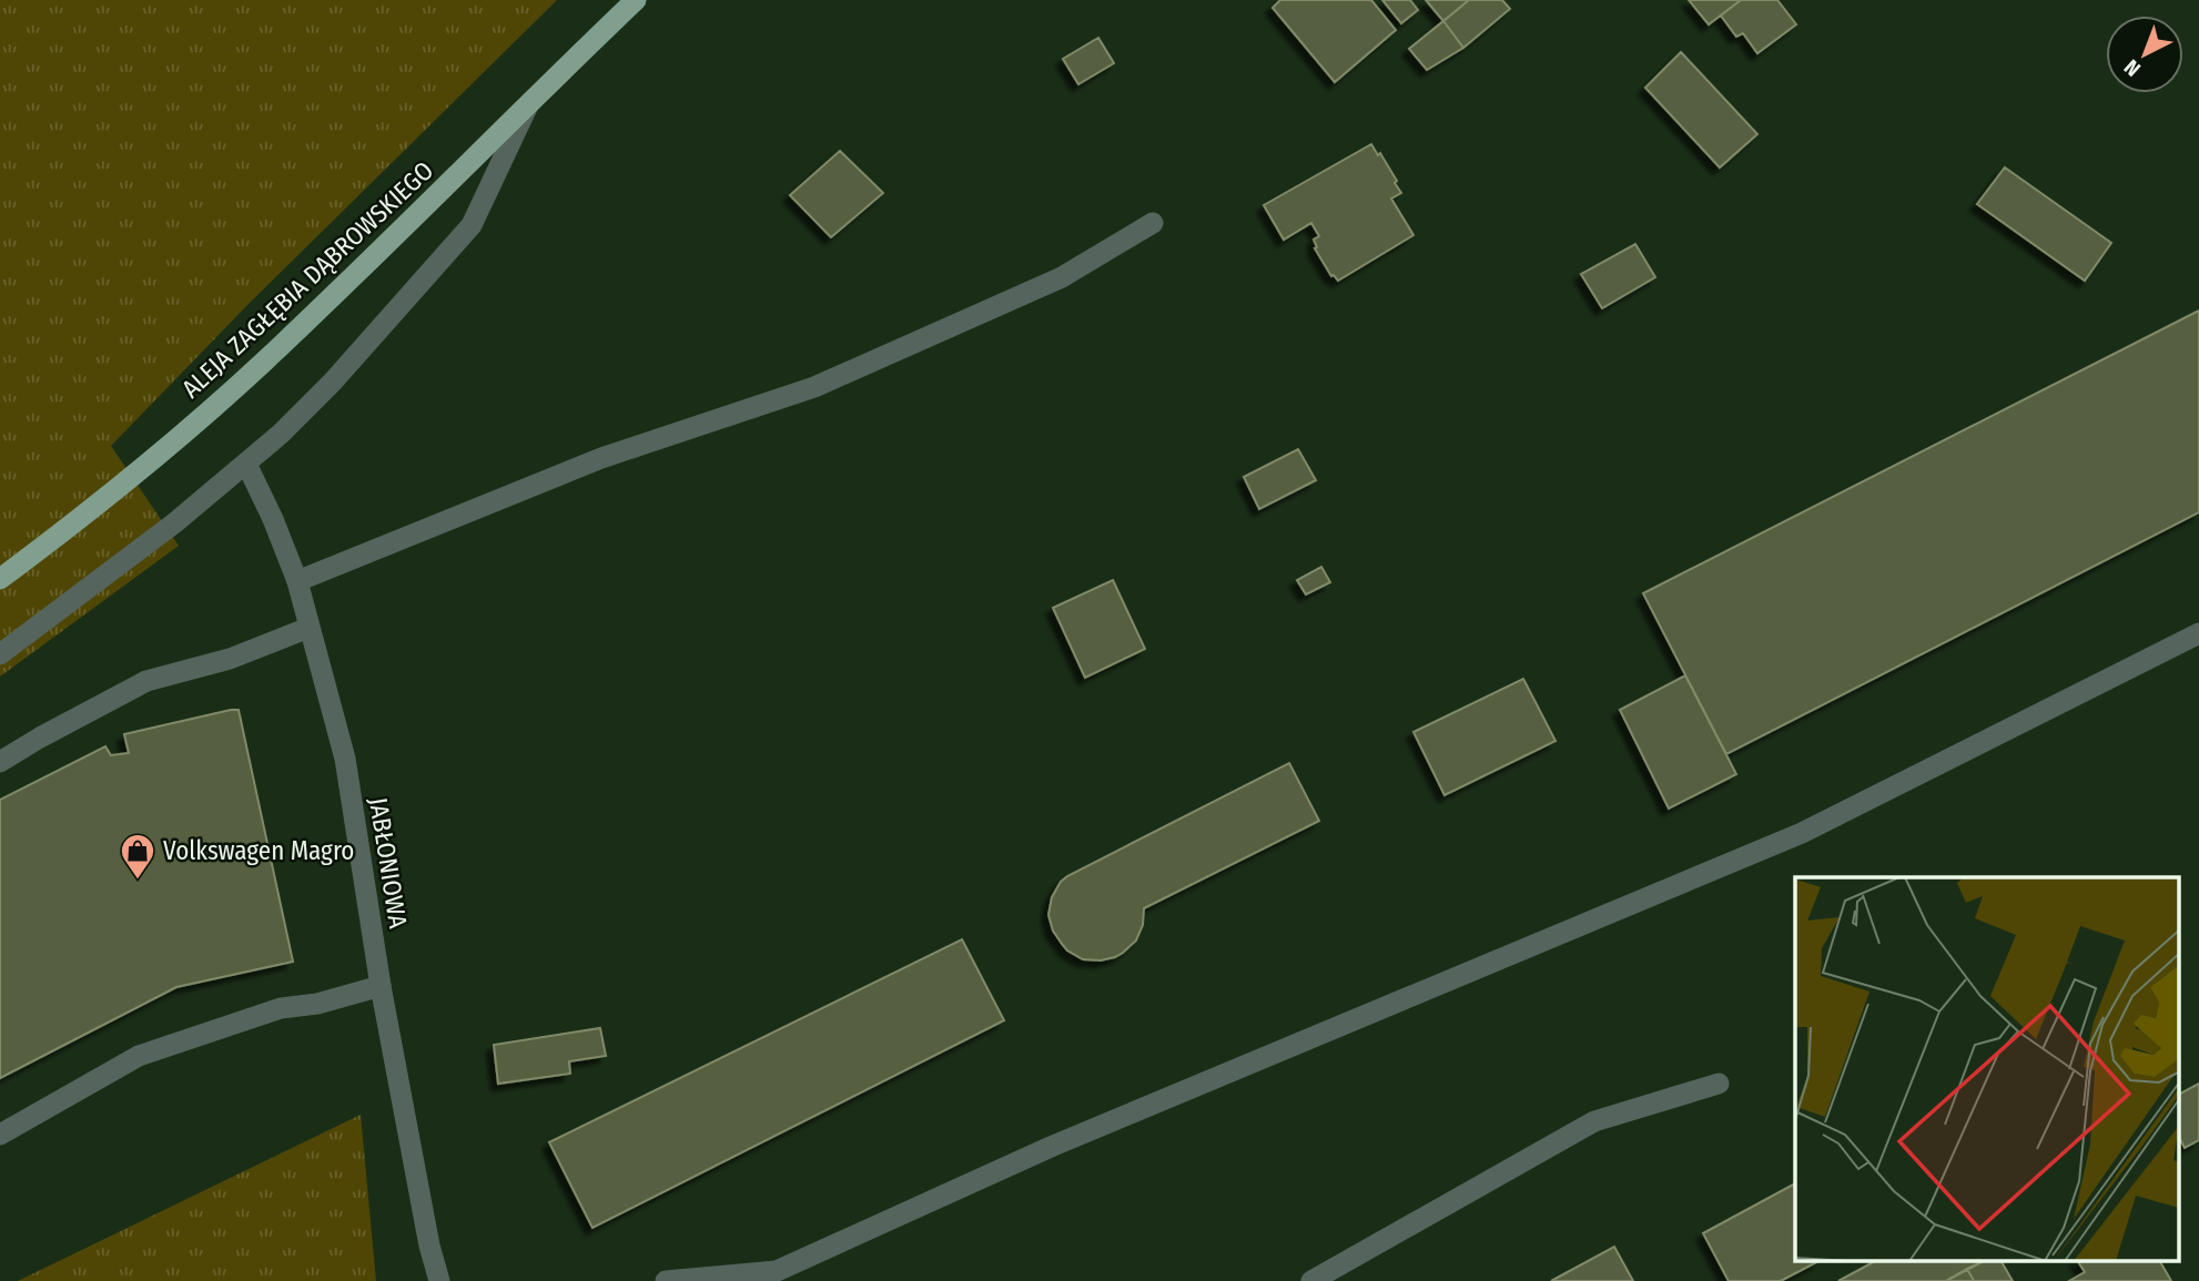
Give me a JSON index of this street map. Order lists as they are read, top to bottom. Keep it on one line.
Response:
{"streets":{"main road":["ALEJA ZAGŁĘBIA DĄBROWSKIEGO"],"street":["JABŁONIOWA"]},"places":{"shop":["Volkswagen Magro"]},"north":"bottom left"}
